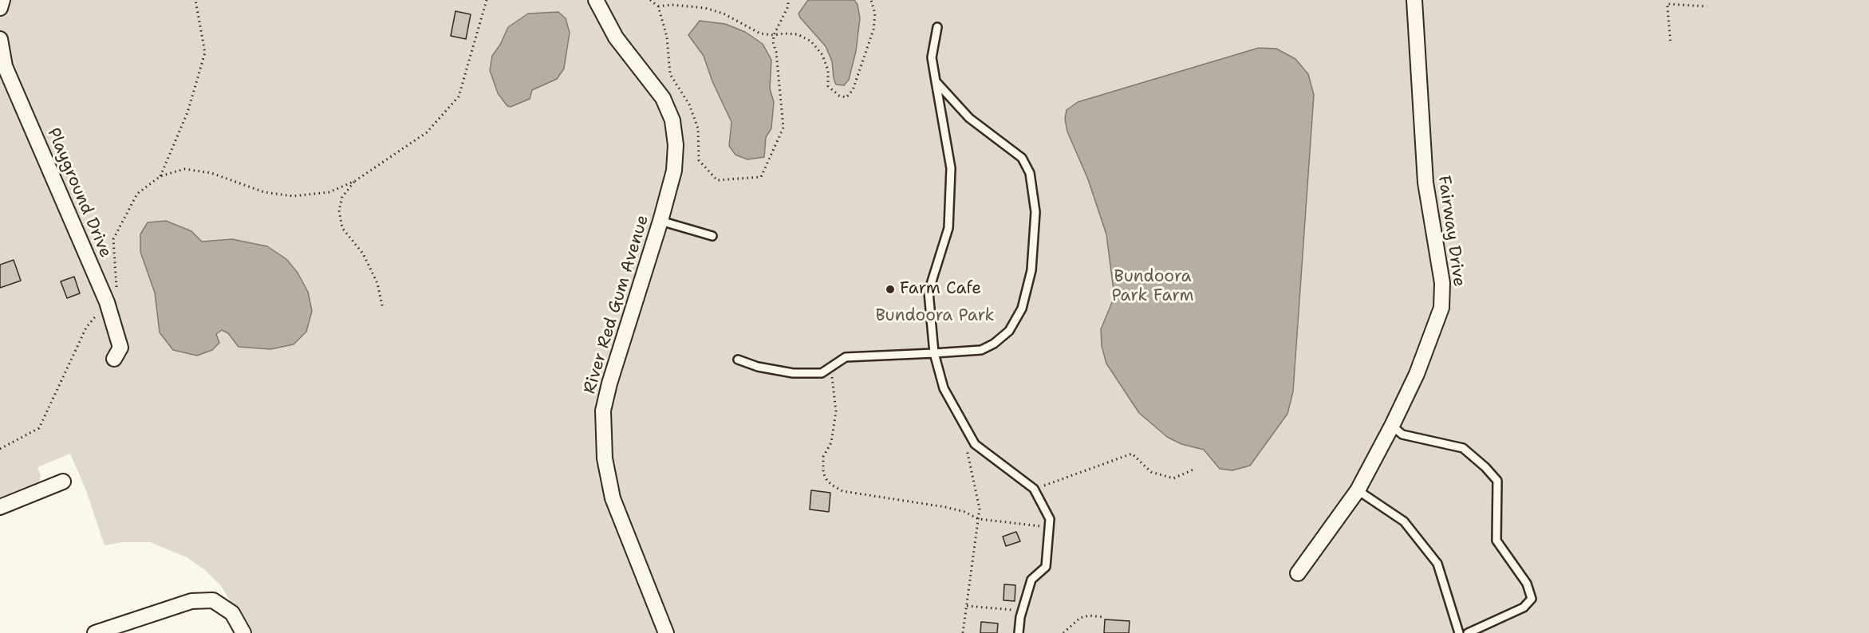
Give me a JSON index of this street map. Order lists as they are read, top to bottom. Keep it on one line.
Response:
{"streets":{"street":["Playground Drive","Fairway Drive","River Red Gum Avenue"]},"parks":["Bundoora Park Farm","Bundoora Park"],"places":["Farm Cafe"]}
